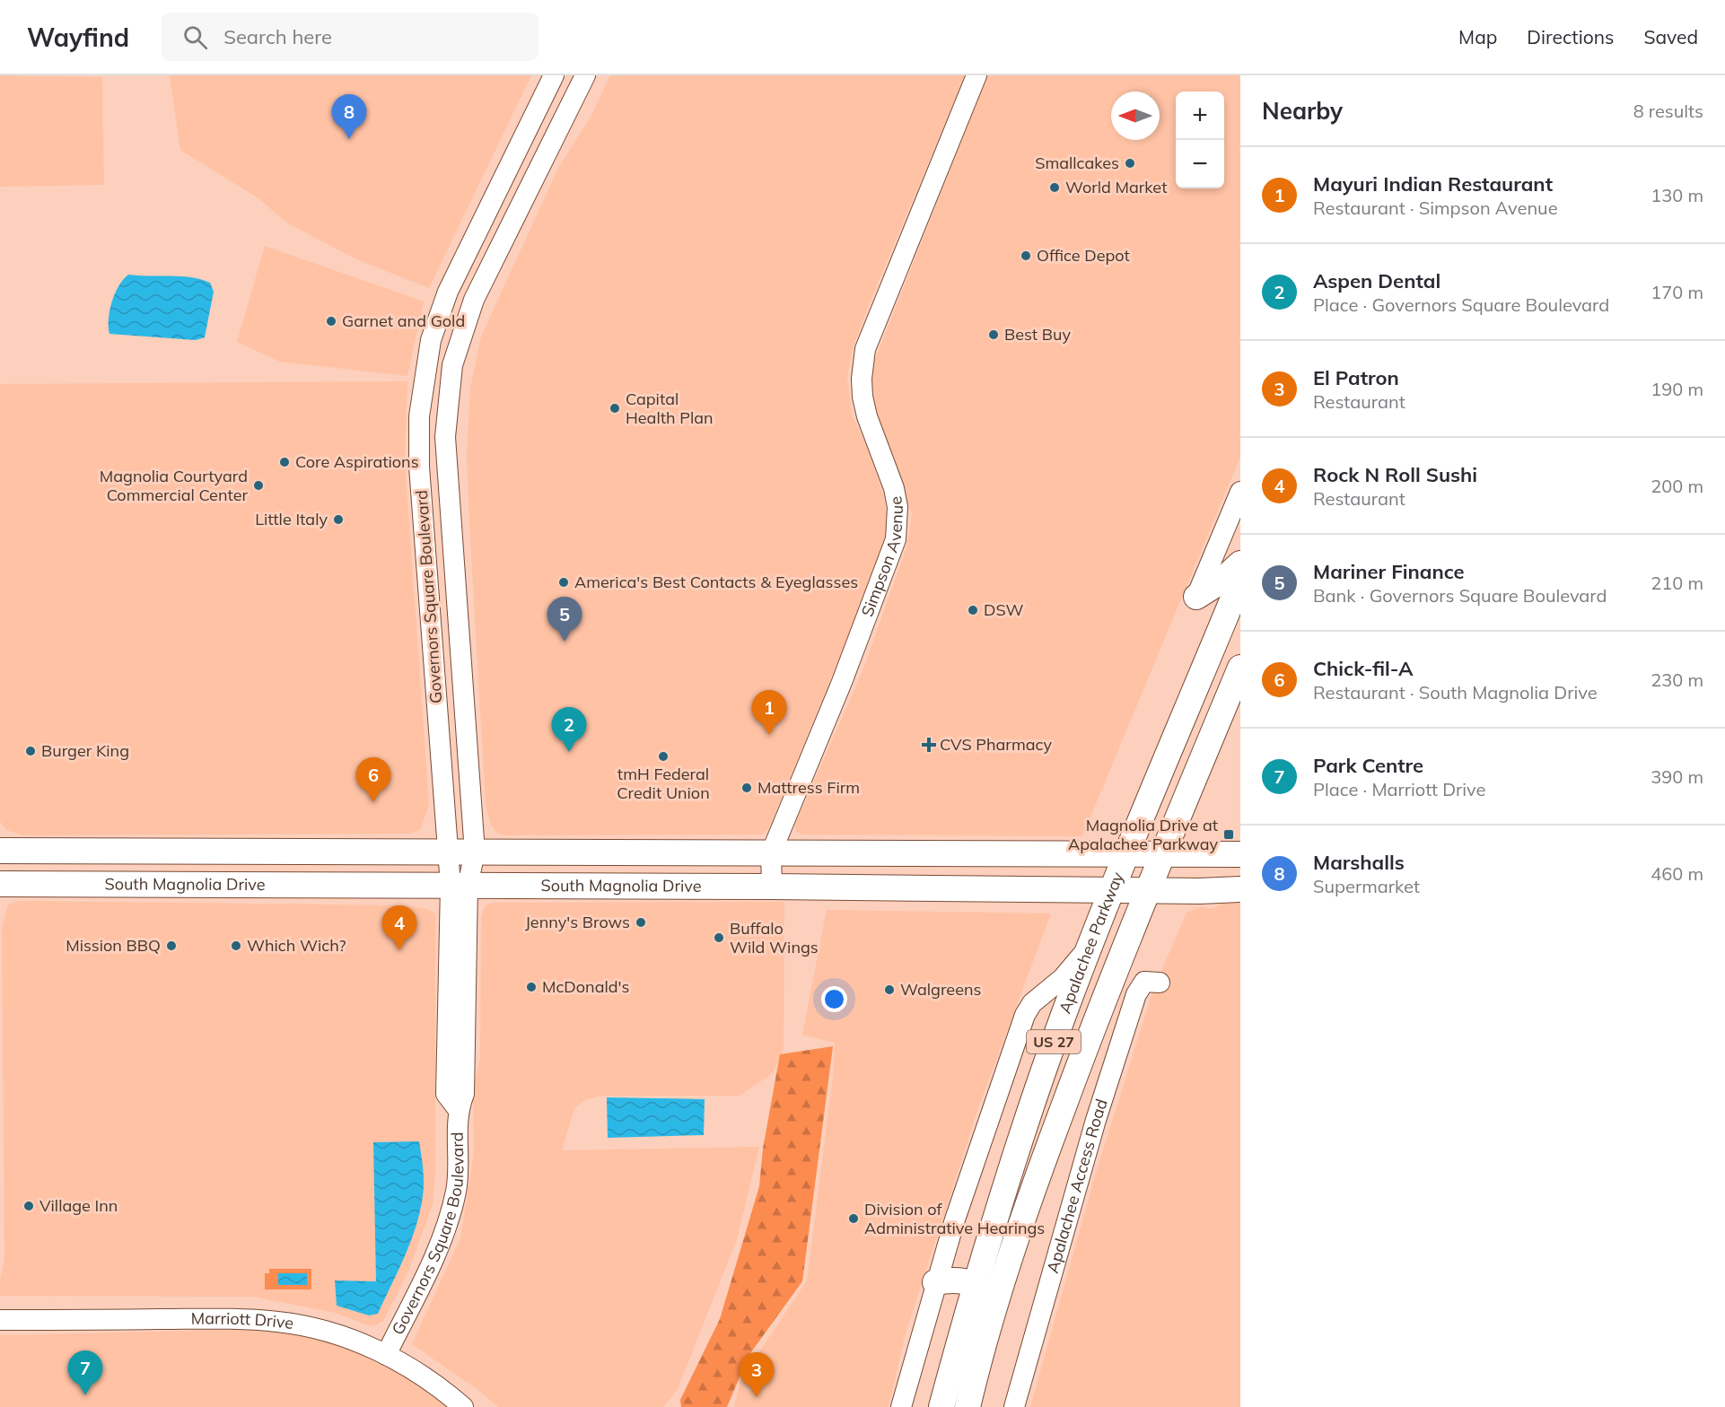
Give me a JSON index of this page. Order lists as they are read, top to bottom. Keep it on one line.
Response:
{"streets":{"main road":["South Magnolia Drive","Apalachee Parkway","US 27"],"street":["Simpson Avenue","Governors Square Boulevard","Apalachee Access Road","Marriott Drive"]},"crossings":[["Simpson Avenue","South Magnolia Drive"],["Governors Square Boulevard","South Magnolia Drive"],["Governors Square Boulevard","Marriott Drive"],["South Magnolia Drive","Apalachee Parkway"]],"places":{"other":["Smallcakes","World Market","Office Depot","Garnet and Gold","Best Buy","Capital Health Plan","Core Aspirations","Magnolia Courtyard Commercial Center","Little Italy","America's Best Contacts & Eyeglasses","DSW","Burger King","tmH Federal Credit Union","Mattress Firm","Jenny's Brows","Buffalo Wild Wings","Mission BBQ","Which Wich?","McDonald's","Walgreens","Village Inn","Division of Administrative Hearings"],"health":["CVS Pharmacy"],"transit":["Magnolia Drive at Apalachee Parkway"]},"north":"left","page":{"header":"Wayfind","search":"Search here","nav":["Map","Directions","Saved"],"heading":["Nearby","8 results"],"map_buttons":["+","−"],"pins":["8","5","1","2","6","4","7","3"],"list":[{"mark":"1","name":"Mayuri Indian Restaurant","note":"Restaurant · Simpson Avenue","value":"130 m"},{"mark":"2","name":"Aspen Dental","note":"Place · Governors Square Boulevard","value":"170 m"},{"mark":"3","name":"El Patron","note":"Restaurant","value":"190 m"},{"mark":"4","name":"Rock N Roll Sushi","note":"Restaurant","value":"200 m"},{"mark":"5","name":"Mariner Finance","note":"Bank · Governors Square Boulevard","value":"210 m"},{"mark":"6","name":"Chick-fil-A","note":"Restaurant · South Magnolia Drive","value":"230 m"},{"mark":"7","name":"Park Centre","note":"Place · Marriott Drive","value":"390 m"},{"mark":"8","name":"Marshalls","note":"Supermarket","value":"460 m"}]}}
